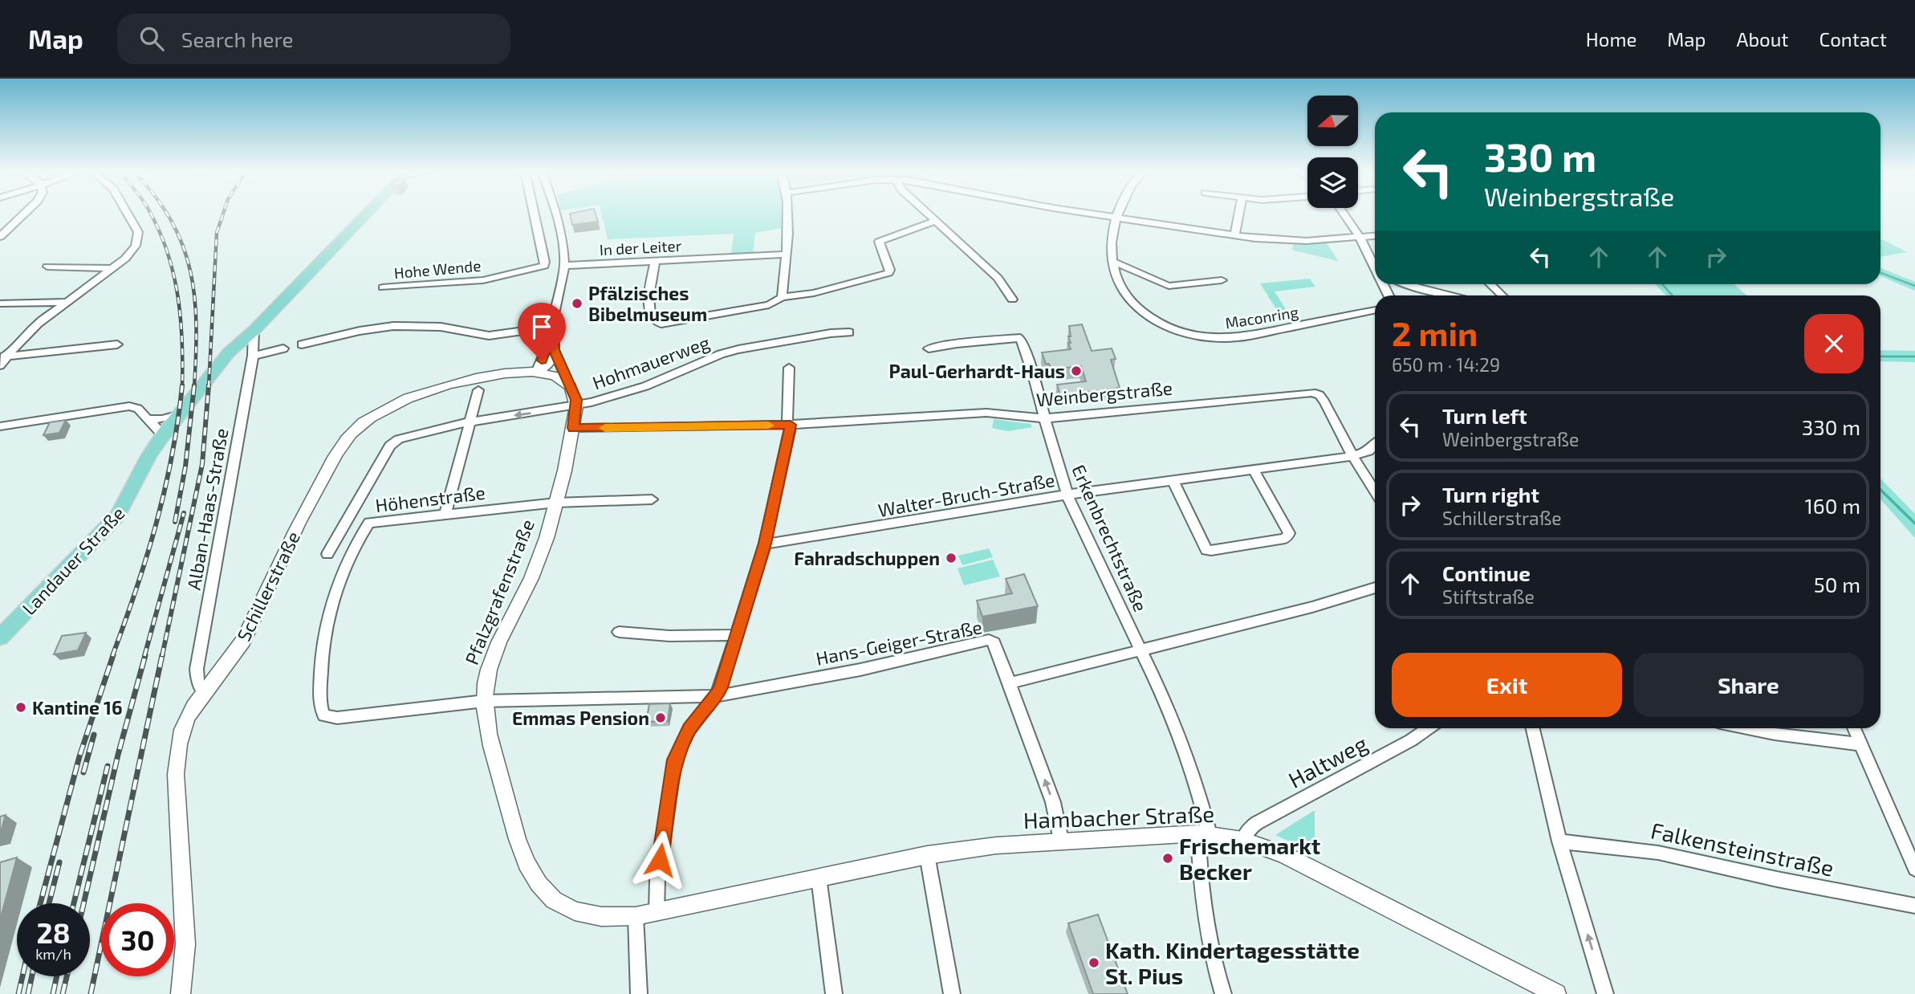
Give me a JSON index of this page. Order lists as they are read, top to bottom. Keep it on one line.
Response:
{"streets":{"main road":["Landauer Straße"],"street":["In der Leiter","Hohe Wende","Maconring","Hohmauerweg","Weinbergstraße","Walter-Bruch-Straße","Höhenstraße","Alban-Haas-Straße","Erkenbrechtstraße","Schillerstraße","Pfalzgrafenstraße","Hans-Geiger-Straße","Haltweg","Hambacher Straße","Falkensteinstraße"]},"crossings":[["Hohmauerweg","Pfalzgrafenstraße"],["Weinbergstraße","Walter-Bruch-Straße"],["Weinbergstraße","Erkenbrechtstraße"],["Weinbergstraße","Pfalzgrafenstraße"],["Walter-Bruch-Straße","Erkenbrechtstraße"],["Höhenstraße","Pfalzgrafenstraße"],["Höhenstraße","Hans-Geiger-Straße"],["Alban-Haas-Straße","Landauer Straße"],["Alban-Haas-Straße","Schillerstraße"],["Erkenbrechtstraße","Hambacher Straße"],["Pfalzgrafenstraße","Hans-Geiger-Straße"],["Pfalzgrafenstraße","Hambacher Straße"],["Haltweg","Hambacher Straße"]],"places":["Pfälzisches Bibelmuseum","Paul-Gerhardt-Haus","Fahradschuppen","Kantine 16","Emmas Pension","Frischemarkt Becker","Kath. Kindertagesstätte St. Pius"],"north":"left","page":{"header":"Map","search":"Search here","nav":["Home","Map","About","Contact"],"turn":["330 m","Weinbergstraße"],"heading":["2 min","650 m · 14:29"],"list":[{"name":"Turn left","note":"Weinbergstraße","value":"330 m"},{"name":"Turn right","note":"Schillerstraße","value":"160 m"},{"name":"Continue","note":"Stiftstraße","value":"50 m"}],"buttons":["Exit","Share"],"speed":"28 km/h","limit":"30"}}
